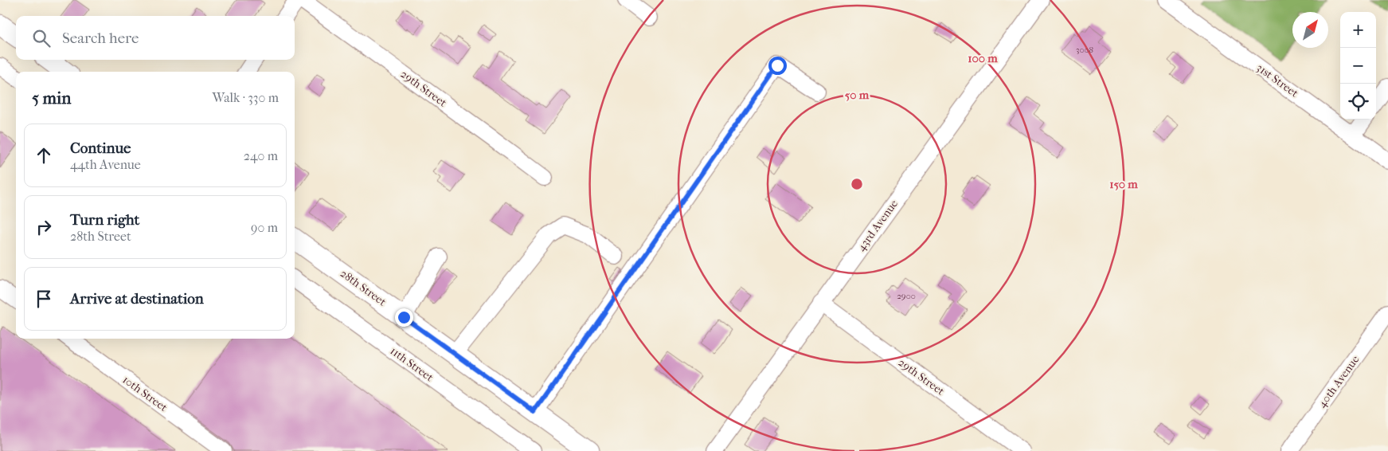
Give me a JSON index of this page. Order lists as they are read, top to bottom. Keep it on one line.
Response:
{"streets":{"main road":["28th Street"],"street":["31st Street","29th Street","43rd Avenue","11th Street","40th Avenue","10th Street"]},"crossings":[["29th Street","43rd Avenue"]],"house_numbers":["3008","2900"],"north":"top right","page":{"map_buttons":["+","−"],"search":"Search here","heading":["5 min","Walk · 330 m"],"list":[["Continue","44th Avenue","240 m"],["Turn right","28th Street","90 m"],"Arrive at destination"]},"rings":["100 m","50 m","150 m"]}
